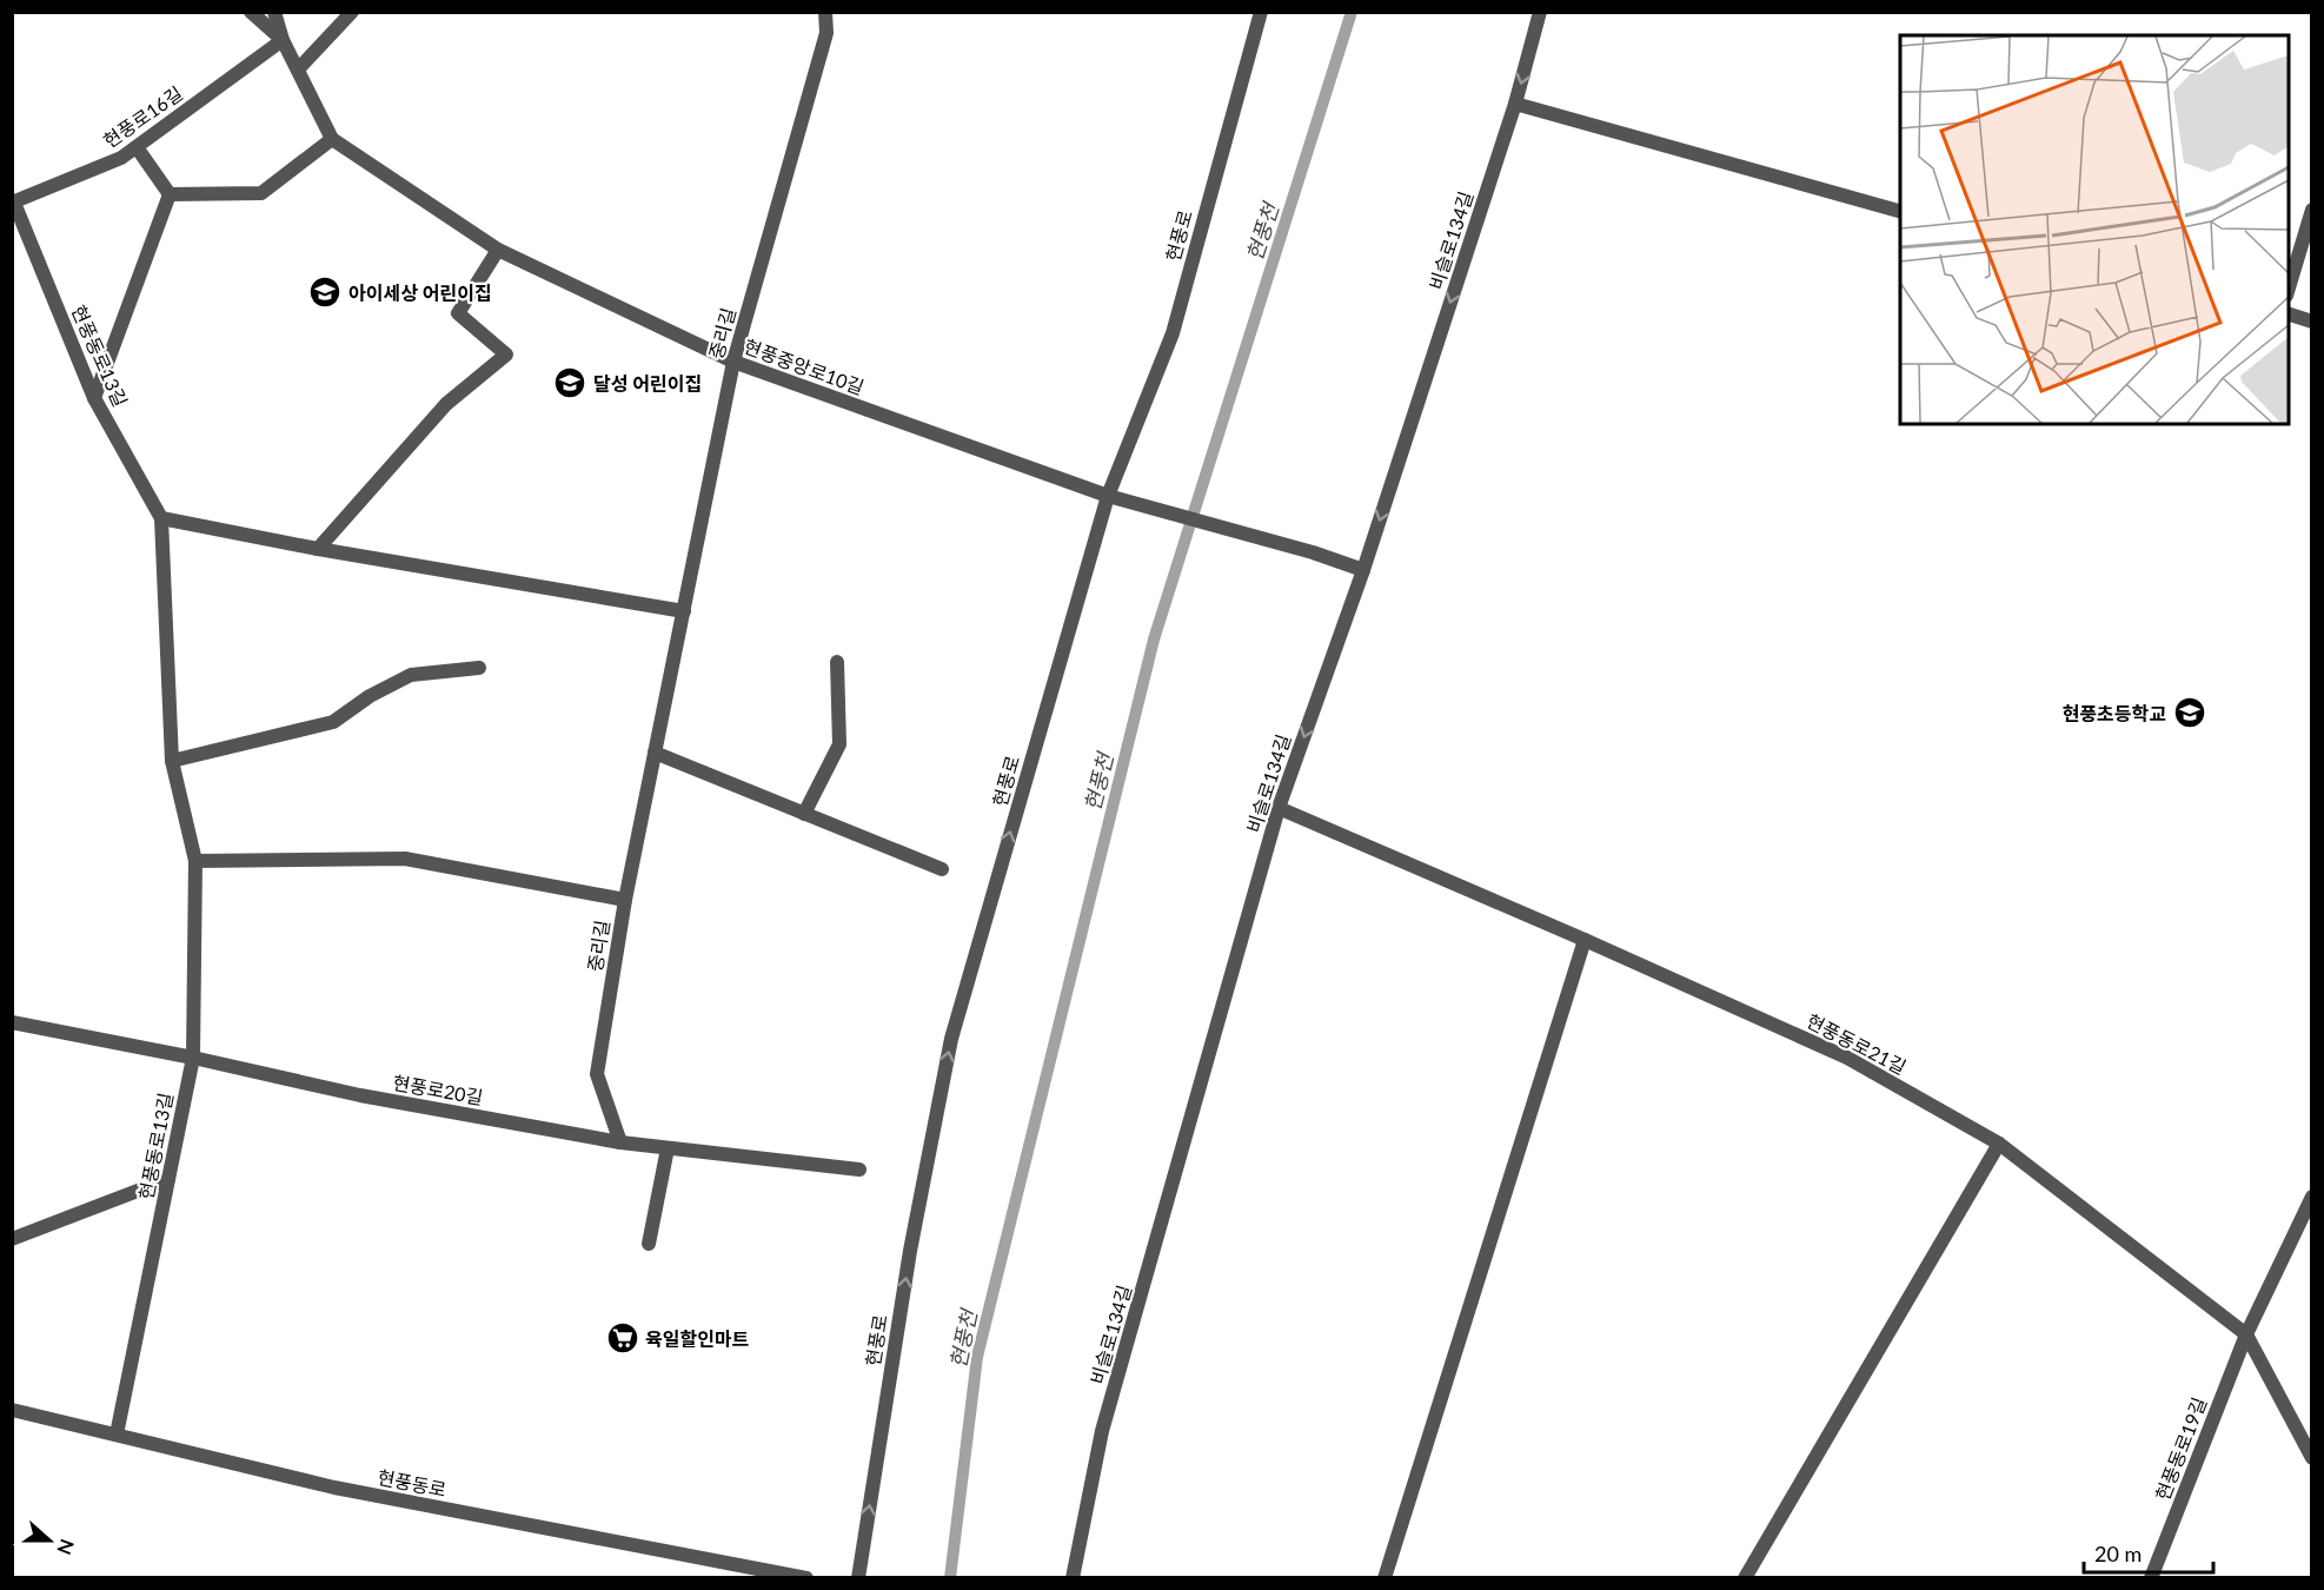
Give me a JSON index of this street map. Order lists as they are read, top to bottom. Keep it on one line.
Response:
{"streets":{"street":["현풍로16길","현풍로","비슬로134길","중리길","현풍동로13길","현풍중앙로10길","현풍동로21길","현풍로20길","현풍동로19길","현풍동로"]},"crossings":[["현풍로16길","현풍동로13길"],["현풍로","현풍중앙로10길"],["비슬로134길","현풍중앙로10길"],["비슬로134길","현풍동로21길"],["중리길","현풍중앙로10길"],["중리길","현풍로20길"],["현풍동로13길","현풍로20길"],["현풍동로13길","현풍동로"],["현풍동로21길","현풍동로19길"]],"one_way":["현풍로","비슬로134길"],"water":["현풍천"],"places":{"school or university":["아이세상 어린이집","달성 어린이집","현풍초등학교"],"supermarket":["육일할인마트"]},"scale_bar":"20 m","north":"right"}
